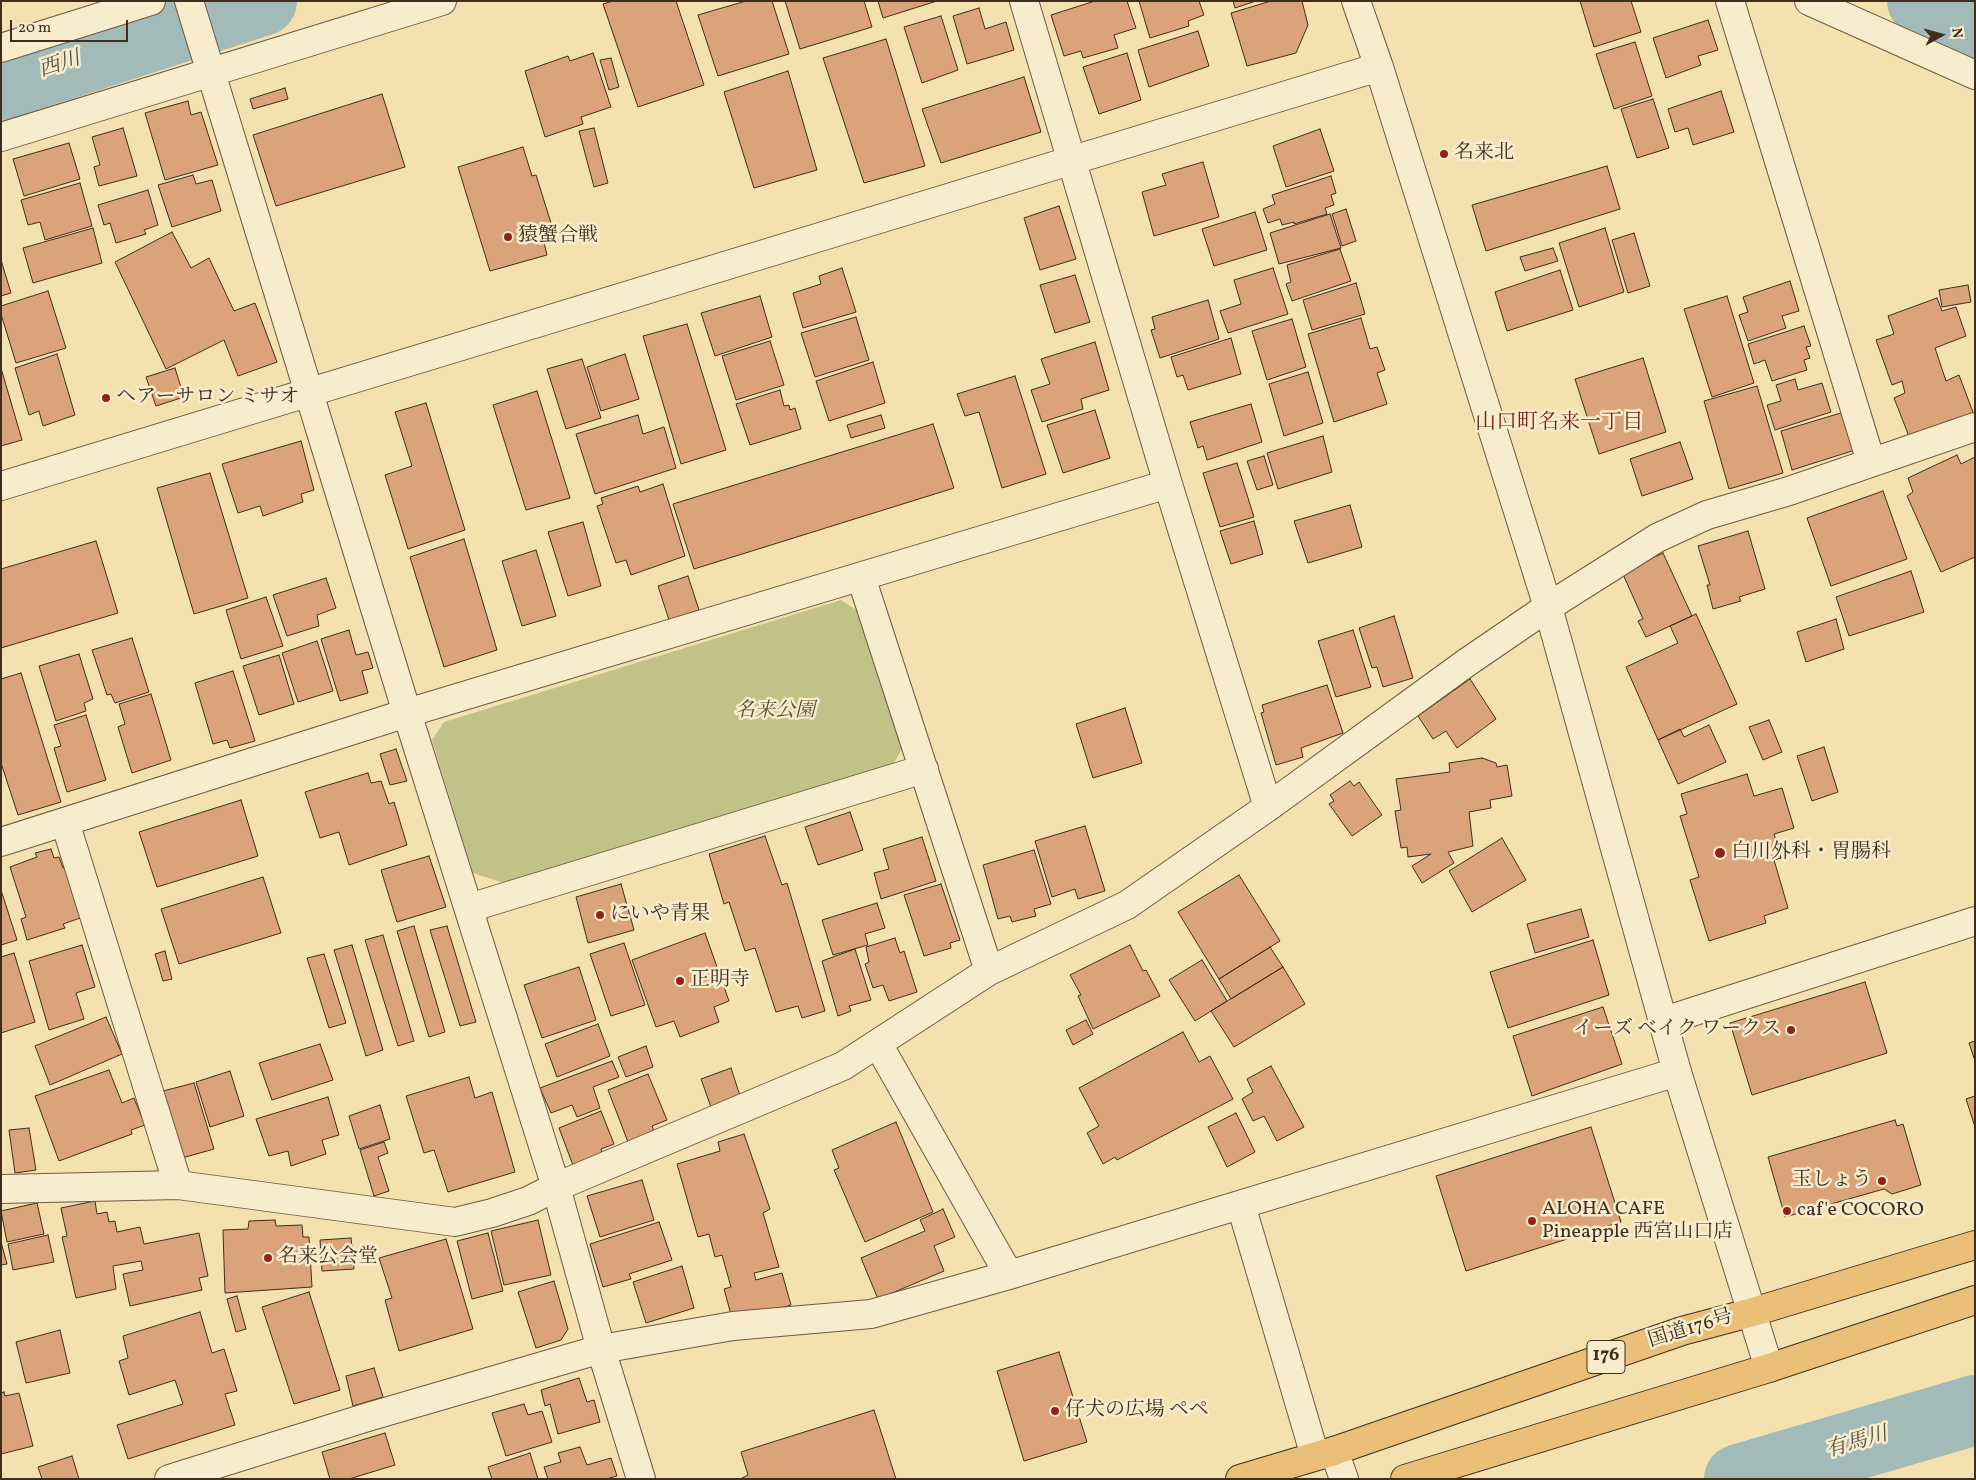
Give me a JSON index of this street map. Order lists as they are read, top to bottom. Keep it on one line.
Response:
{"streets":{"highway":["国道176号","176"]},"districts":["山口町名来一丁目"],"water":["西川","有馬川"],"parks":["名来公園"],"places":["名来北","猿蟹合戦","ヘアーサロン ミサオ","白川外科・胃腸科","にいや青果","正明寺","イーズ ベイク ワークス","玉しょう","caf'e COCORO","ALOHA CAFE Pineapple 西宮山口店","名来公会堂","仔犬の広場 ペペ"],"scale_bar":"20 m","north":"right"}
